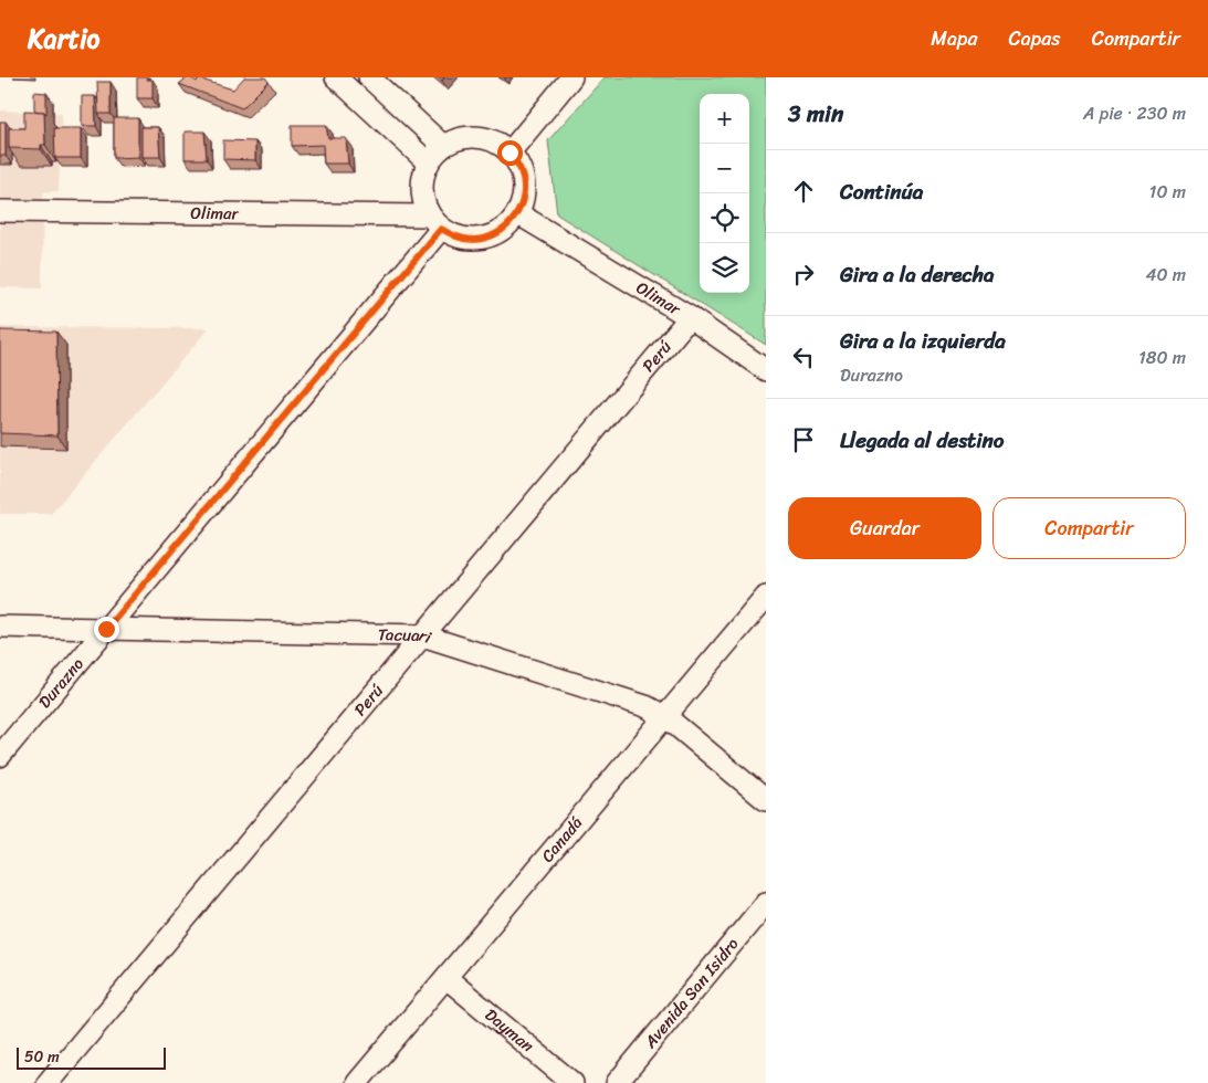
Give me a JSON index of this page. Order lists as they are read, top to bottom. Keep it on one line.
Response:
{"streets":{"street":["Olimar","Perú","Tacuari","Durazno","Canadá","Avenida San Isidro","Dayman"]},"crossings":[["Olimar","Perú"],["Olimar","Durazno"],["Perú","Tacuari"],["Tacuari","Durazno"],["Tacuari","Canadá"],["Canadá","Dayman"]],"scale_bar":"50 m","page":{"header":"Kartio","nav":["Mapa","Capas","Compartir"],"heading":["3 min","A pie · 230 m"],"map_buttons":["+","−"],"list":[["Continúa","10 m"],["Gira a la derecha","40 m"],["Gira a la izquierda","Durazno","180 m"],"Llegada al destino"],"buttons":["Guardar","Compartir"],"scale":"50 m"}}
